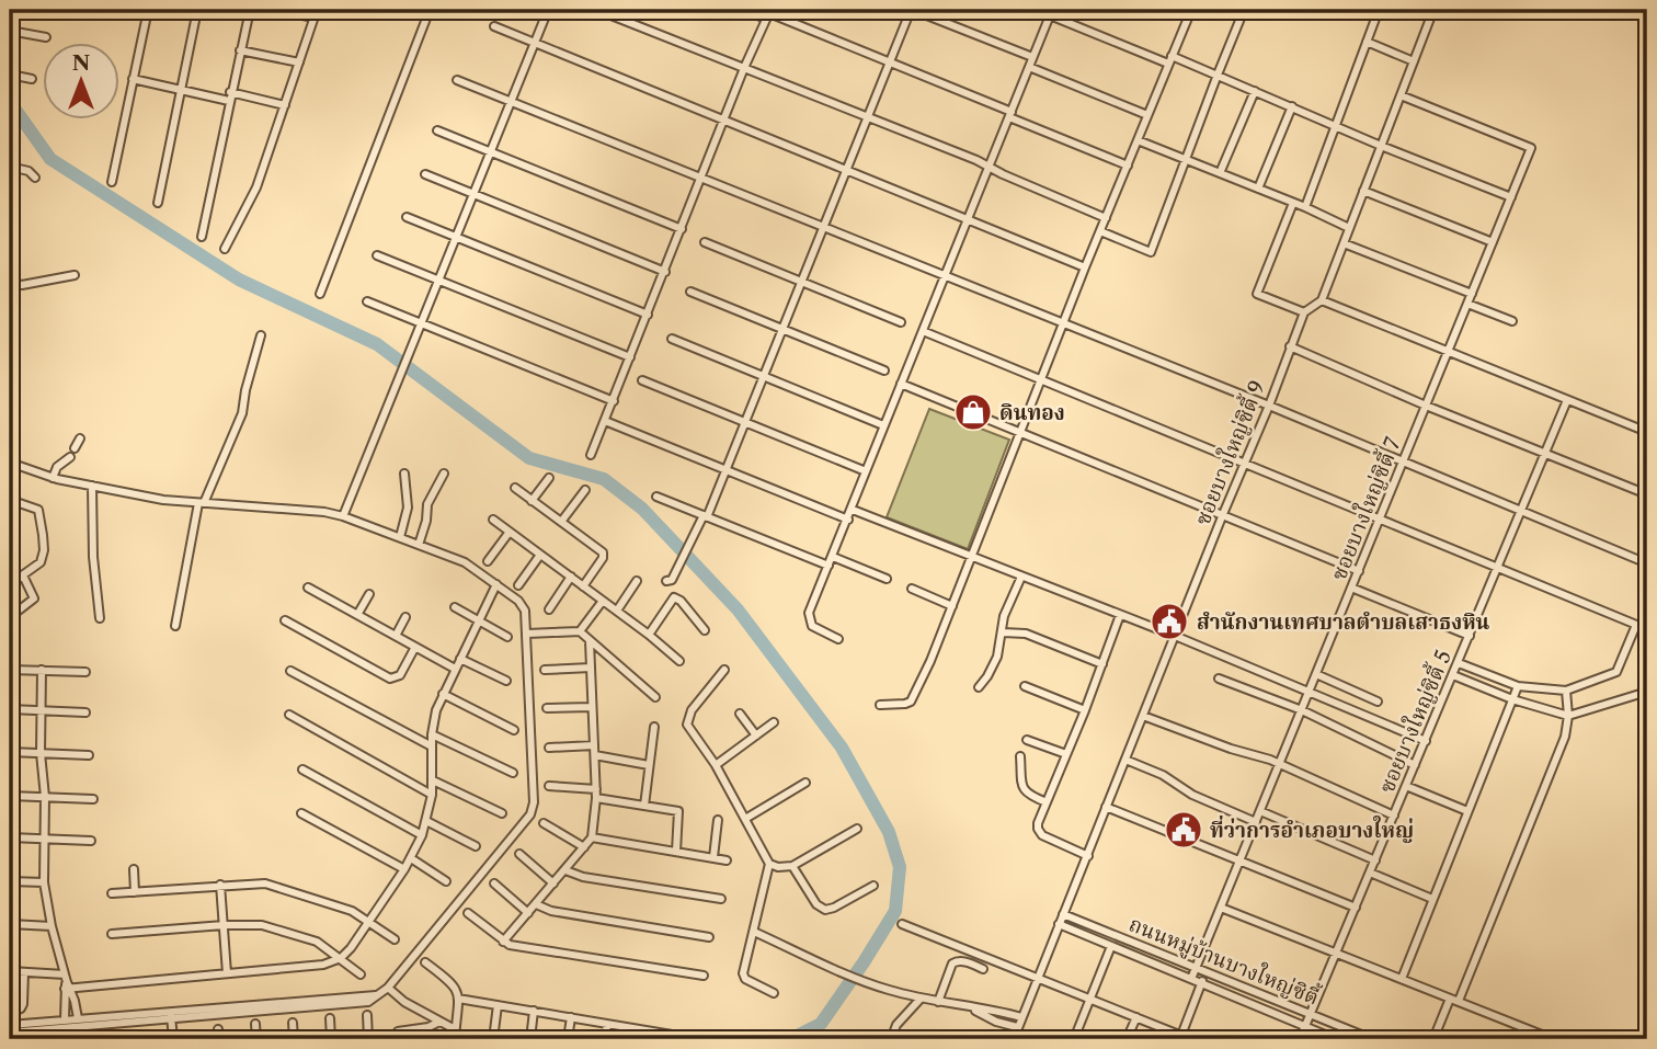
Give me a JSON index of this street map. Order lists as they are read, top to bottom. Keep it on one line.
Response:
{"streets":{"street":["ซอยบางใหญ่ซิตี้ 9","ซอยบางใหญ่ซิตี้ 7","ซอยบางใหญ่ซิตี้ 5","ถนนหมู่บ้านบางใหญ่ซิตี้"]},"crossings":[["ซอยบางใหญ่ซิตี้ 9","ถนนหมู่บ้านบางใหญ่ซิตี้"],["ซอยบางใหญ่ซิตี้ 7","ถนนหมู่บ้านบางใหญ่ซิตี้"],["ซอยบางใหญ่ซิตี้ 5","ถนนหมู่บ้านบางใหญ่ซิตี้"]],"places":{"shop":["ดินทอง"],"public building":["สำนักงานเทศบาลตำบลเสาธงหิน","ที่ว่าการอำเภอบางใหญ่"]},"north":"top"}
